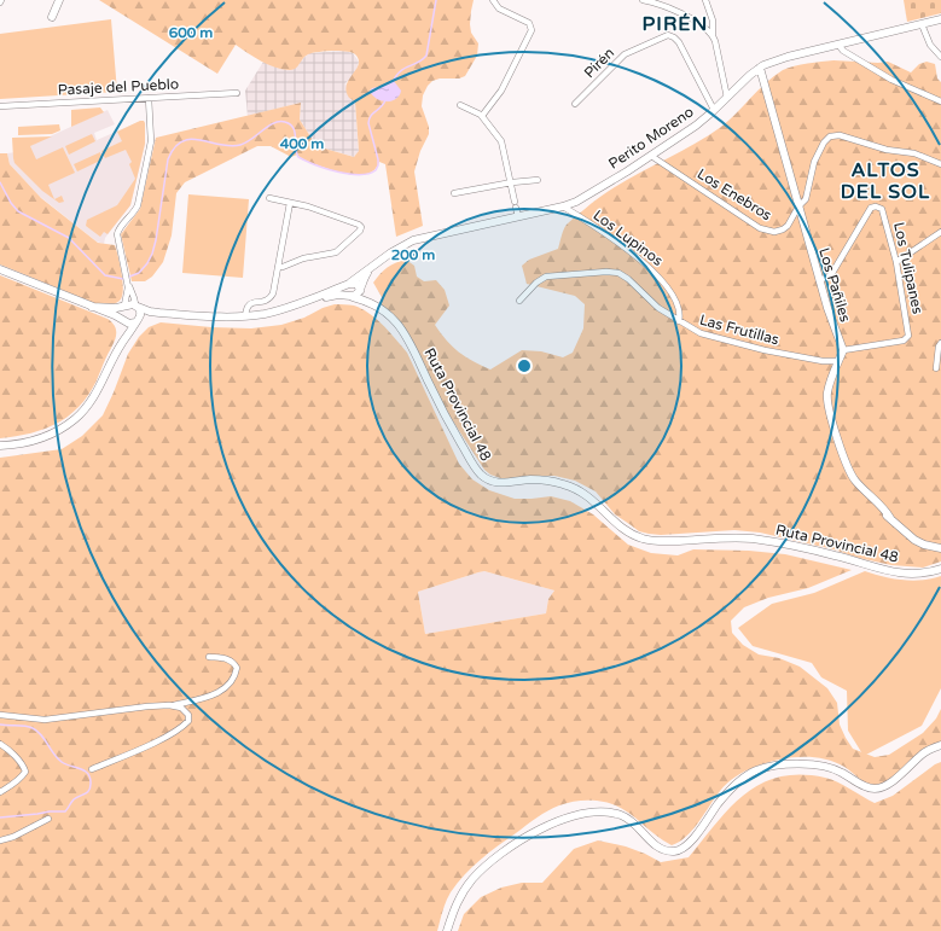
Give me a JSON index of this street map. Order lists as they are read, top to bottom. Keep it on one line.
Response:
{"streets":{"main road":["Perito Moreno","Los Pañiles","Ruta Provincial 48"],"street":["Pirén","Pasaje del Pueblo","Los Enebros","Los Lupinos","Los Tulipanes","Las Frutillas"]},"crossings":[["Pirén","Perito Moreno"],["Perito Moreno","Los Enebros"],["Perito Moreno","Los Lupinos"],["Perito Moreno","Los Pañiles"],["Perito Moreno","Ruta Provincial 48"],["Los Enebros","Los Pañiles"],["Los Lupinos","Las Frutillas"],["Los Tulipanes","Los Pañiles"]],"districts":["PIRÉN","ALTOS DEL SOL"],"rings":["600 m","400 m","200 m"]}
